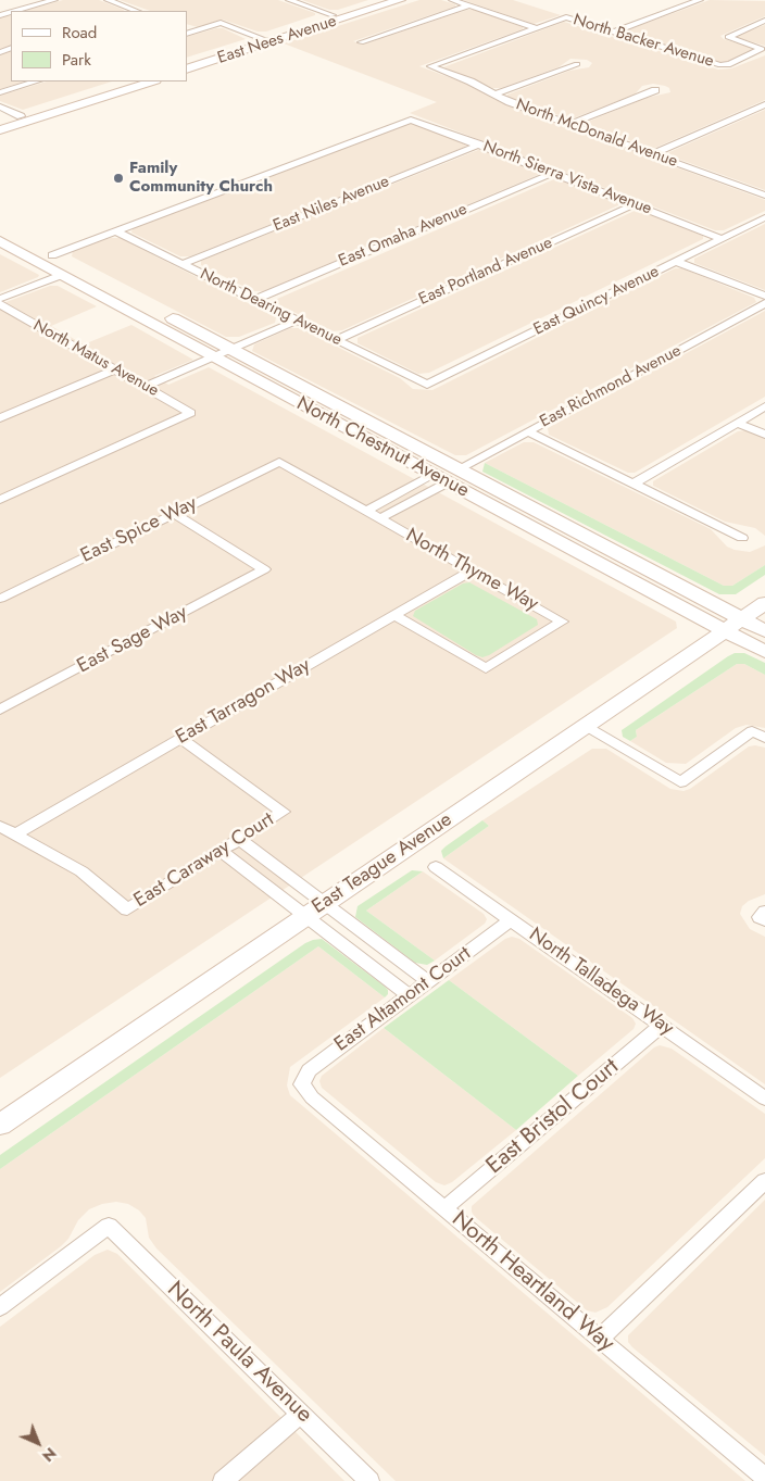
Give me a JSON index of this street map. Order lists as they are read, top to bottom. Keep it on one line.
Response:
{"streets":{"main road":["East Nees Avenue","North Chestnut Avenue","East Teague Avenue"],"street":["North Backer Avenue","North McDonald Avenue","North Sierra Vista Avenue","East Niles Avenue","East Omaha Avenue","East Portland Avenue","East Quincy Avenue","North Dearing Avenue","North Matus Avenue","East Richmond Avenue","East Spice Way","North Thyme Way","East Sage Way","East Tarragon Way","East Caraway Court","North Talladega Way","East Altamont Court","East Bristol Court","North Heartland Way","North Paula Avenue"]},"crossings":[["North Backer Avenue","North McDonald Avenue"],["North Sierra Vista Avenue","East Niles Avenue"],["North Sierra Vista Avenue","East Omaha Avenue"],["North Sierra Vista Avenue","East Portland Avenue"],["North Sierra Vista Avenue","East Quincy Avenue"],["North Sierra Vista Avenue","North Dearing Avenue"],["East Niles Avenue","North Dearing Avenue"],["East Omaha Avenue","North Dearing Avenue"],["East Portland Avenue","North Dearing Avenue"],["East Quincy Avenue","North Dearing Avenue"],["East Richmond Avenue","North Chestnut Avenue"],["East Richmond Avenue","North Thyme Way"],["North Chestnut Avenue","North Thyme Way"],["North Chestnut Avenue","East Teague Avenue"],["East Spice Way","North Thyme Way"],["East Spice Way","East Sage Way"],["North Thyme Way","East Tarragon Way"],["East Tarragon Way","East Caraway Court"],["North Talladega Way","East Altamont Court"],["North Talladega Way","East Bristol Court"],["East Altamont Court","North Heartland Way"],["East Bristol Court","North Heartland Way"]],"places":["Family Community Church"],"legend":["Road","Park"],"north":"bottom right"}
